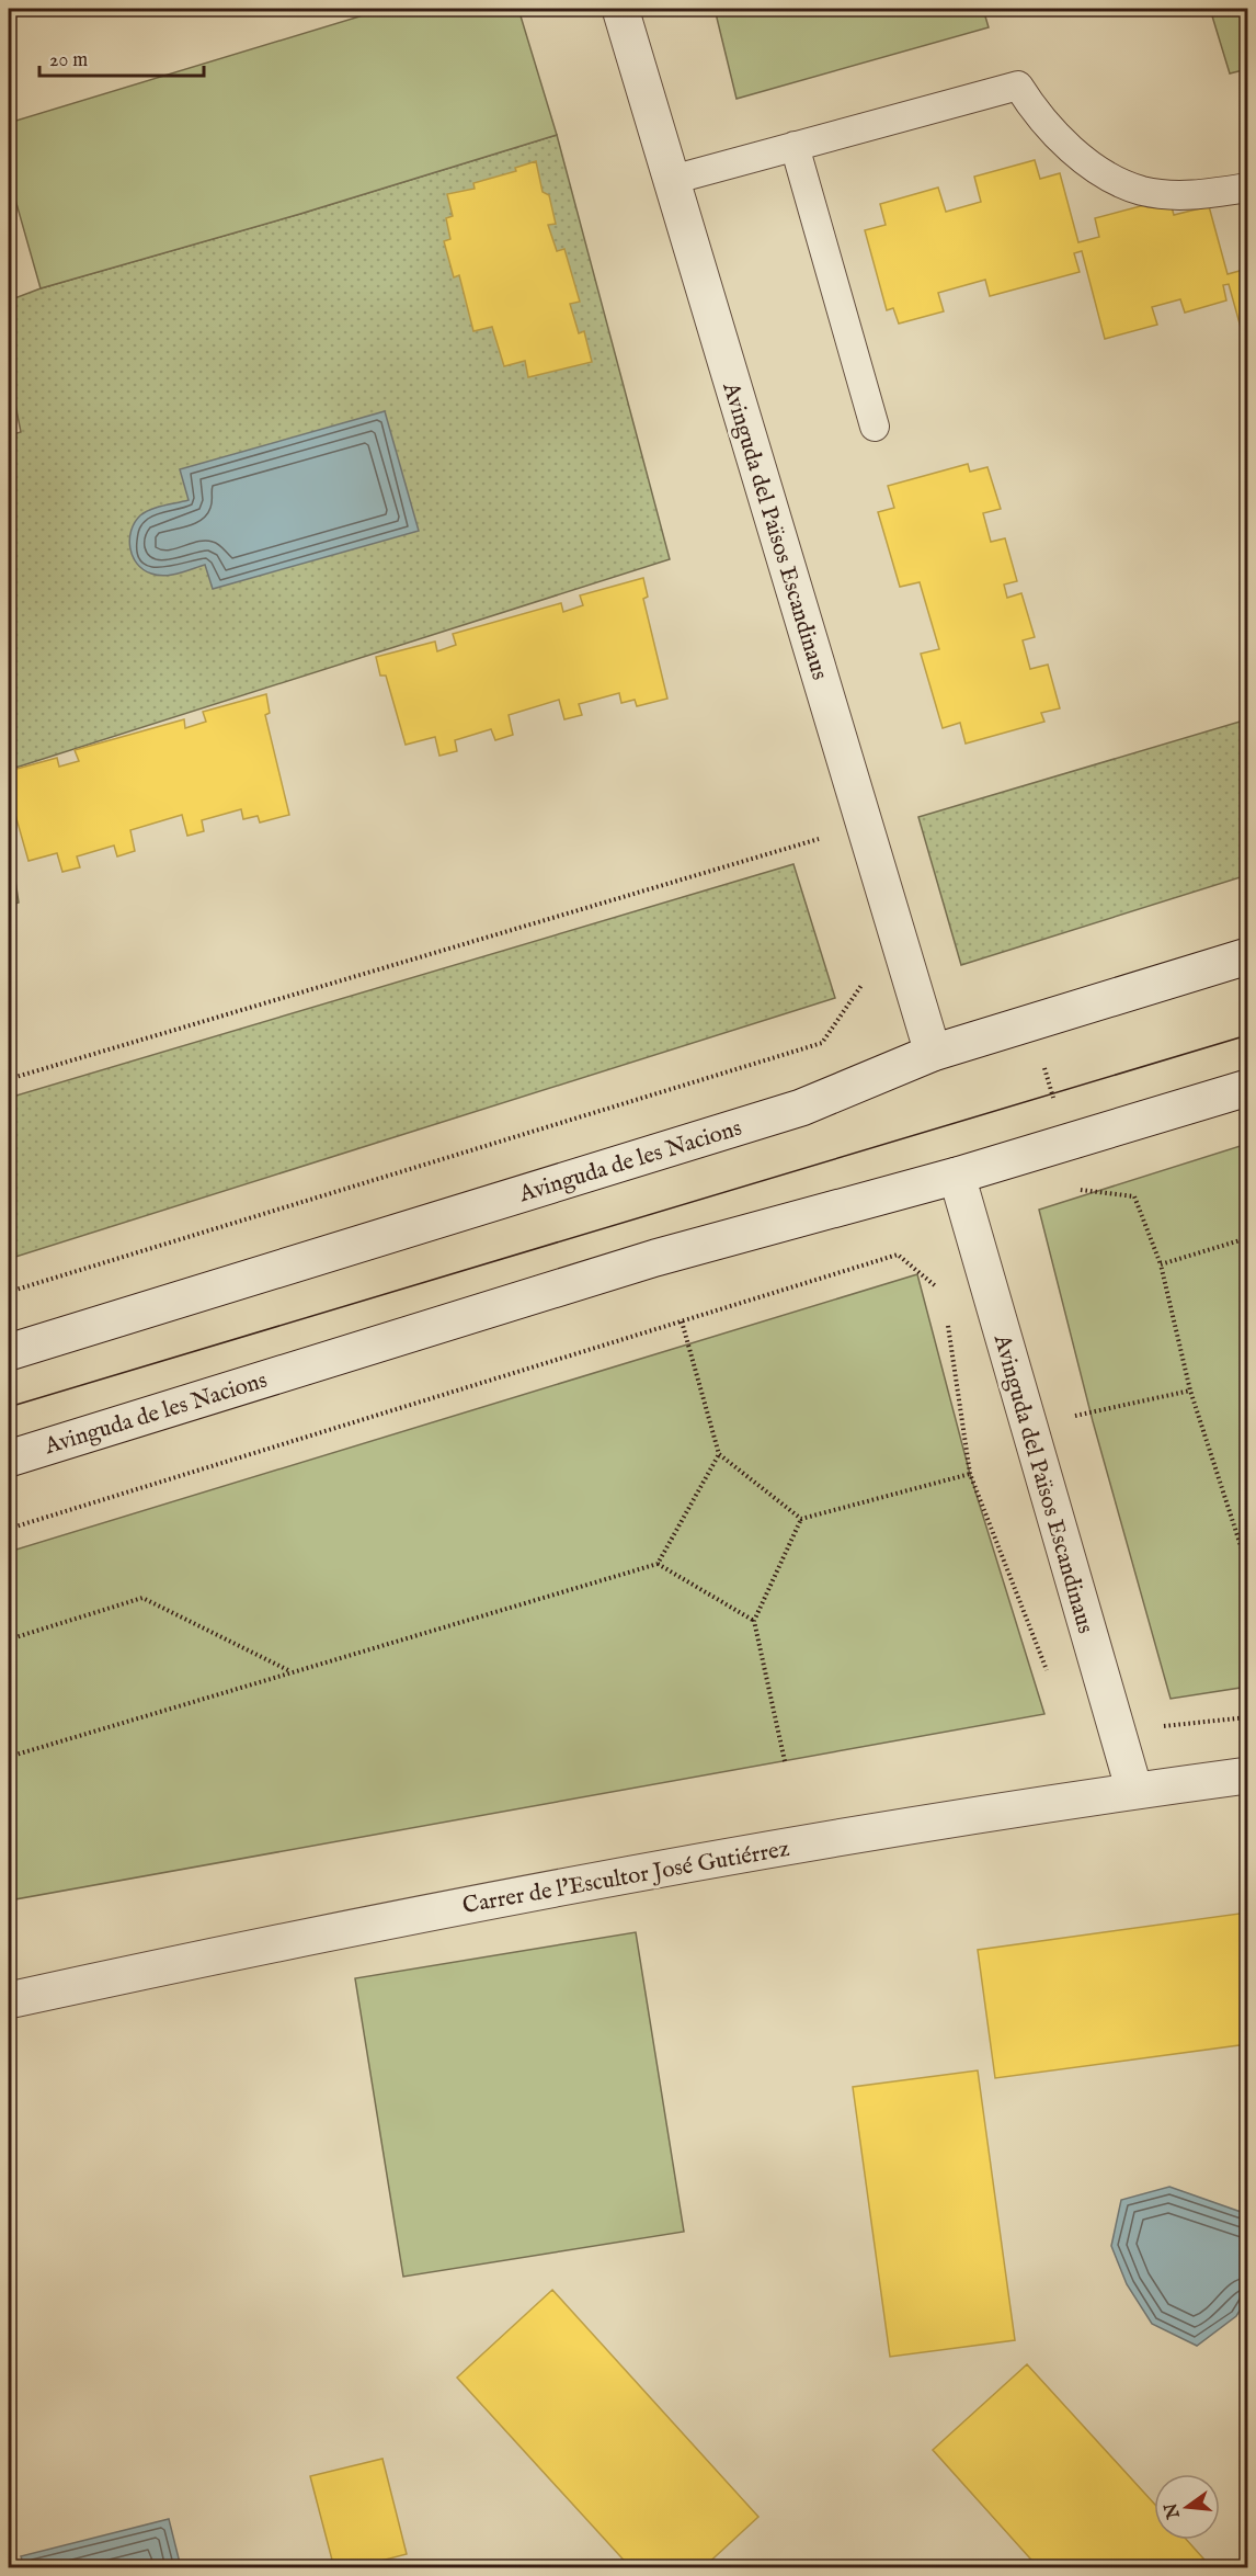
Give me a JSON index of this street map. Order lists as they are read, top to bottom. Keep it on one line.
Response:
{"streets":{"street":["Avinguda del Països Escandinaus","Avinguda de les Nacions","Carrer de l'Escultor José Gutiérrez"]},"crossings":[["Avinguda del Països Escandinaus","Avinguda de les Nacions"],["Avinguda del Països Escandinaus","Carrer de l'Escultor José Gutiérrez"]],"scale_bar":"20 m","north":"left"}
